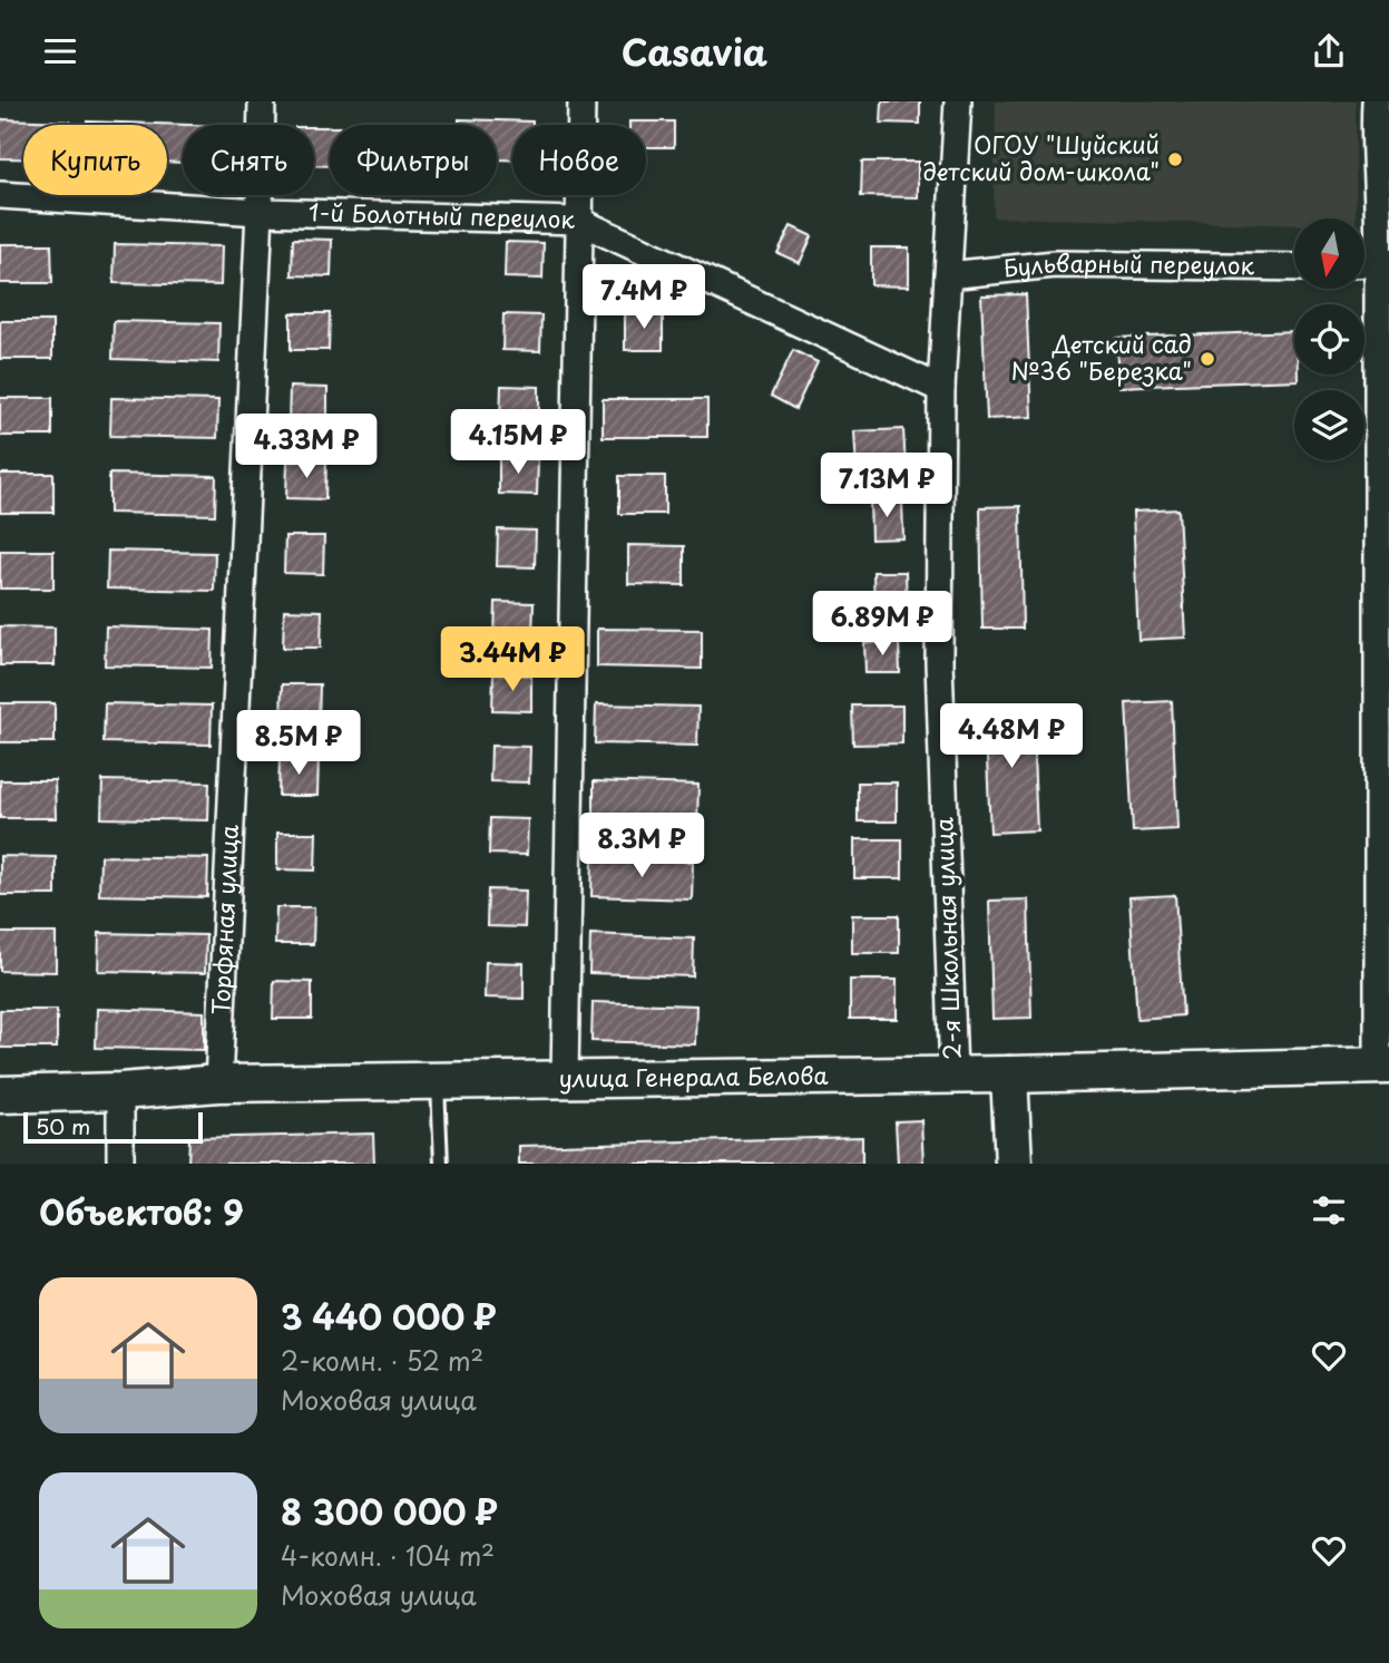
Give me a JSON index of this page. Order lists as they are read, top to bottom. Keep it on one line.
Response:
{"streets":{"street":["1-й Болотный переулок","Бульварный переулок","Торфяная улица","2-я Школьная улица","улица Генерала Белова"]},"crossings":[["1-й Болотный переулок","Торфяная улица"],["1-й Болотный переулок","2-я Школьная улица"],["Бульварный переулок","2-я Школьная улица"],["Торфяная улица","улица Генерала Белова"],["2-я Школьная улица","улица Генерала Белова"]],"places":["ОГОУ \"Шуйский детский дом-школа\"","Детский сад №36 \"Березка\""],"scale_bar":"50 m","north":"bottom","page":{"header":"Casavia","chip":["Купить","Снять","Фильтры","Новое"],"price":["7.4M ₽","4.15M ₽","4.33M ₽","7.13M ₽","6.89M ₽","3.44M ₽","4.48M ₽","8.5M ₽","8.3M ₽"],"scale":"50 m","heading":"Объектов: 9","list":[{"name":"3 440 000 ₽","note":"2-комн. · 52 m² · Моховая улица"},{"name":"8 300 000 ₽","note":"4-комн. · 104 m² · Моховая улица"}]}}
